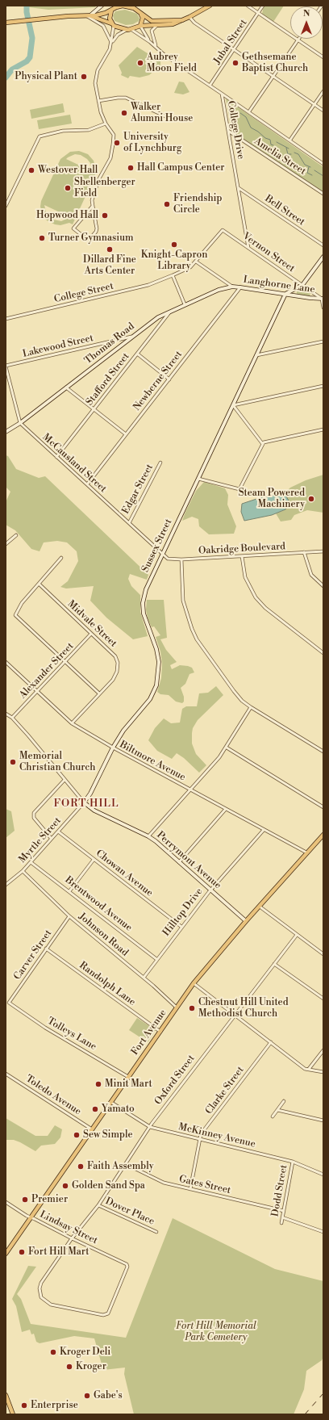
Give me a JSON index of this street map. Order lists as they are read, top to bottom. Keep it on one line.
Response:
{"streets":{"main road":["Fort Avenue"],"street":["Jubal Street","College Drive","Amelia Street","Bell Street","Vernon Street","Langhorne Lane","College Street","Thomas Road","Lakewood Street","Stafford Street","Newberne Street","McCausland Street","Edgar Street","Sussex Street","Oakridge Boulevard","Midvale Street","Alexander Street","Biltmore Avenue","Myrtle Street","Perrymont Avenue","Chowan Avenue","Brentwood Avenue","Hilltop Drive","Johnson Road","Carver Street","Randolph Lane","Tolleys Lane","Oxford Street","Clarke Street","Toledo Avenue","McKinney Avenue","Gates Street","Dodd Street","Dover Place","Lindsay Street"]},"crossings":[["Jubal Street","College Drive"],["College Drive","Amelia Street"],["College Drive","Bell Street"],["College Drive","Vernon Street"],["Vernon Street","Langhorne Lane"],["Vernon Street","College Street"],["Langhorne Lane","Thomas Road"],["Langhorne Lane","Newberne Street"],["Langhorne Lane","Sussex Street"],["Thomas Road","Lakewood Street"],["Thomas Road","Stafford Street"],["Thomas Road","McCausland Street"],["Stafford Street","McCausland Street"],["Newberne Street","McCausland Street"],["McCausland Street","Edgar Street"],["McCausland Street","Sussex Street"],["McCausland Street","Oakridge Boulevard"],["Sussex Street","Oakridge Boulevard"],["Sussex Street","Biltmore Avenue"],["Sussex Street","Myrtle Street"],["Sussex Street","Perrymont Avenue"],["Midvale Street","Alexander Street"],["Midvale Street","Biltmore Avenue"],["Alexander Street","Biltmore Avenue"],["Alexander Street","Perrymont Avenue"],["Biltmore Avenue","Hilltop Drive"],["Biltmore Avenue","Fort Avenue"],["Myrtle Street","Perrymont Avenue"],["Myrtle Street","Chowan Avenue"],["Myrtle Street","Brentwood Avenue"],["Myrtle Street","Johnson Road"],["Perrymont Avenue","Hilltop Drive"],["Perrymont Avenue","Fort Avenue"],["Chowan Avenue","Hilltop Drive"],["Brentwood Avenue","Hilltop Drive"],["Hilltop Drive","Johnson Road"],["Johnson Road","Carver Street"],["Johnson Road","Fort Avenue"],["Carver Street","Randolph Lane"],["Carver Street","Tolleys Lane"],["Randolph Lane","Fort Avenue"],["Fort Avenue","Tolleys Lane"],["Fort Avenue","Toledo Avenue"],["Fort Avenue","McKinney Avenue"],["Fort Avenue","Lindsay Street"],["Oxford Street","McKinney Avenue"],["Oxford Street","Gates Street"],["Oxford Street","Dover Place"],["Oxford Street","Lindsay Street"],["Clarke Street","McKinney Avenue"],["Clarke Street","Gates Street"],["McKinney Avenue","Dodd Street"],["Gates Street","Dodd Street"]],"districts":["FORT HILL"],"parks":["Fort Hill Memorial Park Cemetery"],"places":["Aubrey Moon Field","Gethsemane Baptist Church","Physical Plant","Walker Alumni House","University of Lynchburg","Hall Campus Center","Westover Hall","Shellenberger Field","Friendship Circle","Hopwood Hall","Turner Gymnasium","Knight-Capron Library","Dillard Fine Arts Center","Steam Powered Machinery","Memorial Christian Church","Chestnut Hill United Methodist Church","Minit Mart","Yamato","Sew Simple","Faith Assembly","Golden Sand Spa","Premier","Fort Hill Mart","Kroger Deli","Kroger","Gabe's","Enterprise"],"north":"top"}
